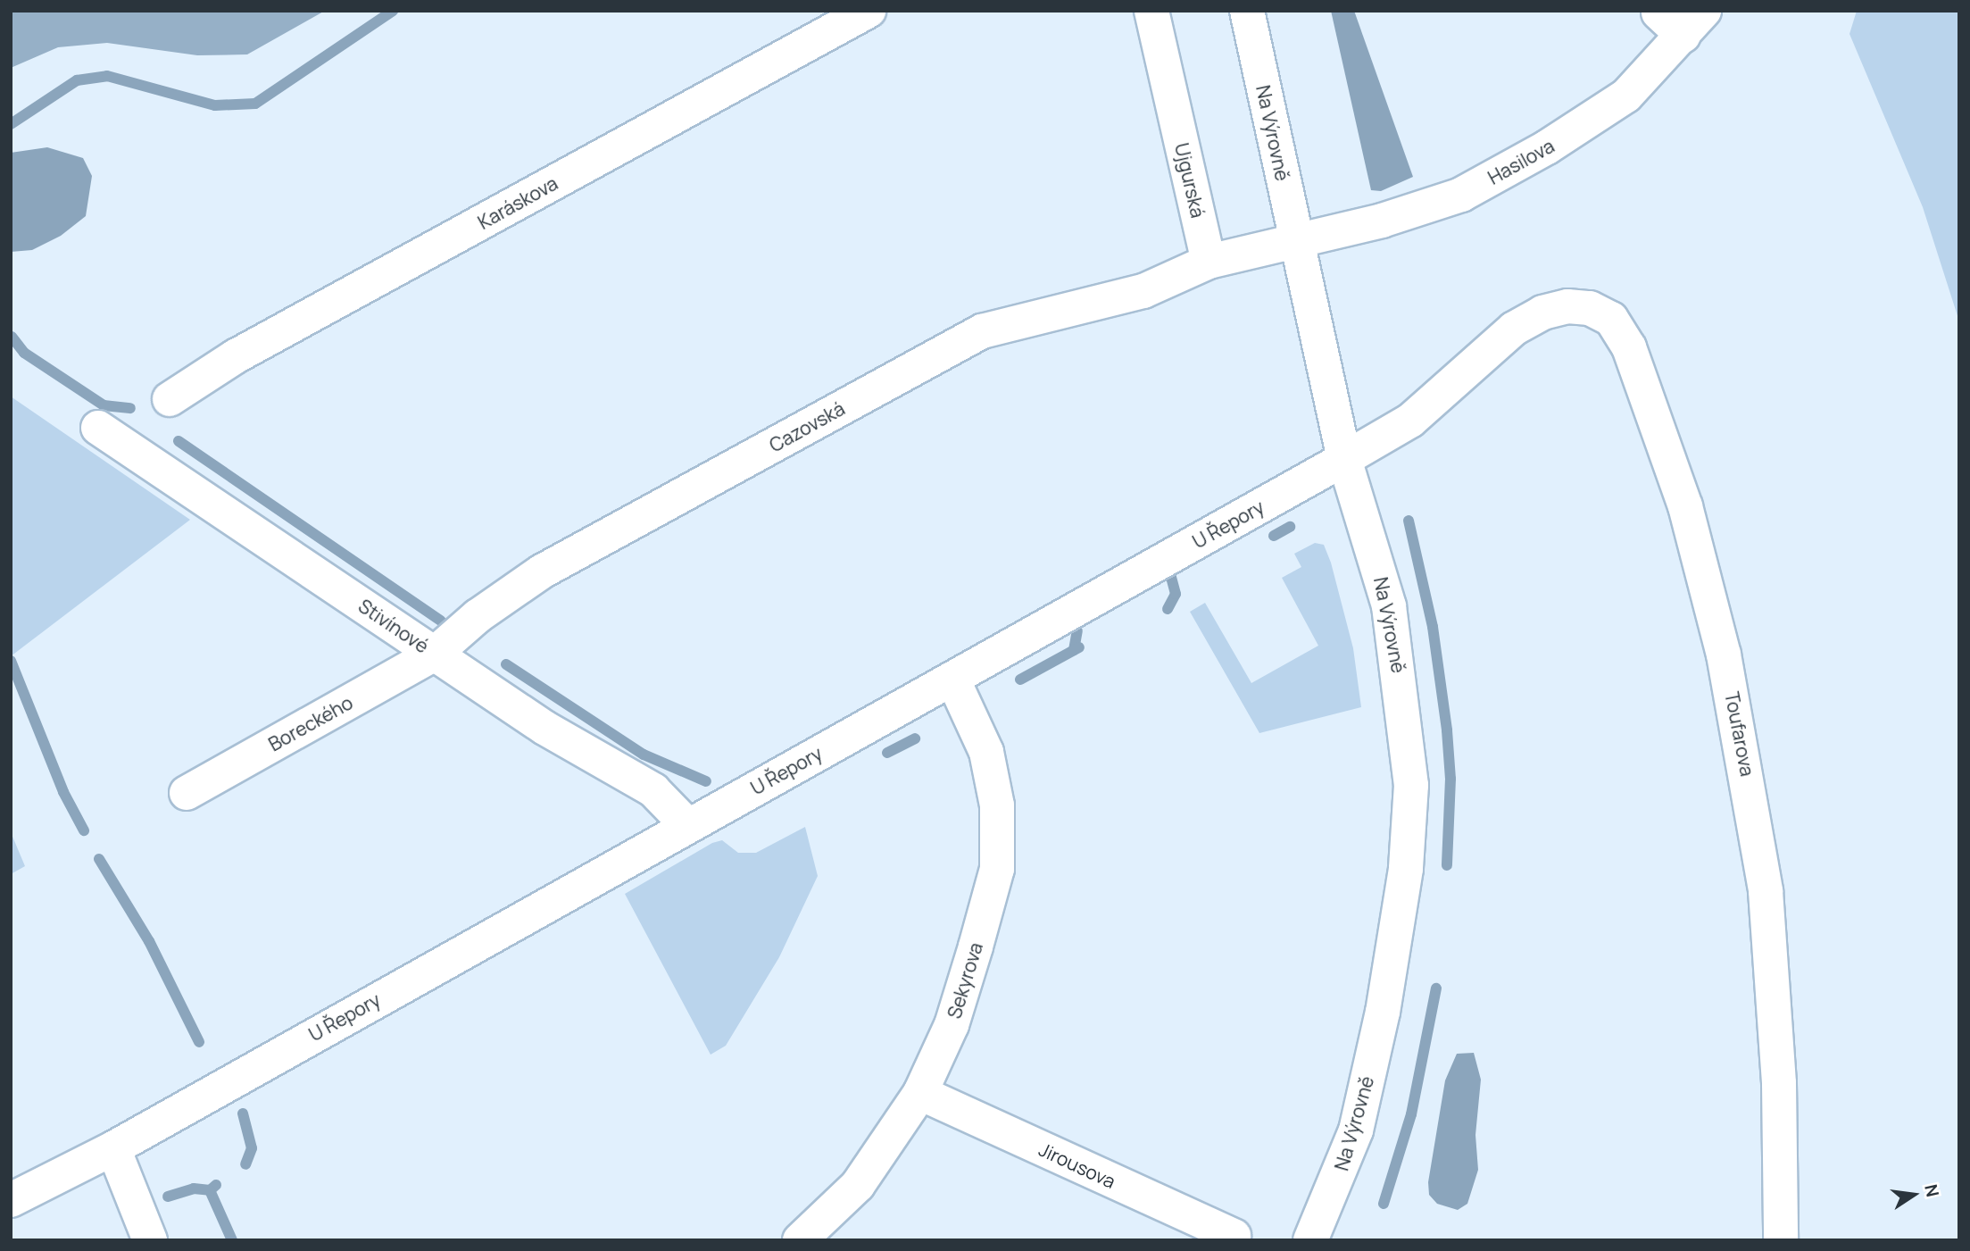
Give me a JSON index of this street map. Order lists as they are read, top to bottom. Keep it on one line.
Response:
{"streets":{"street":["Na Výrovně","Hasilova","Ujgurská","Karáskova","Cazovská","U Řepory","Stivínové","Boreckého","Toufarova","Sekyrova","Jirousova"]},"crossings":[["Na Výrovně","Hasilova"],["Na Výrovně","U Řepory"],["Ujgurská","Cazovská"],["Cazovská","Stivínové"],["Cazovská","Boreckého"],["U Řepory","Stivínové"],["U Řepory","Toufarova"],["U Řepory","Sekyrova"],["Stivínové","Boreckého"],["Sekyrova","Jirousova"]],"north":"right"}
